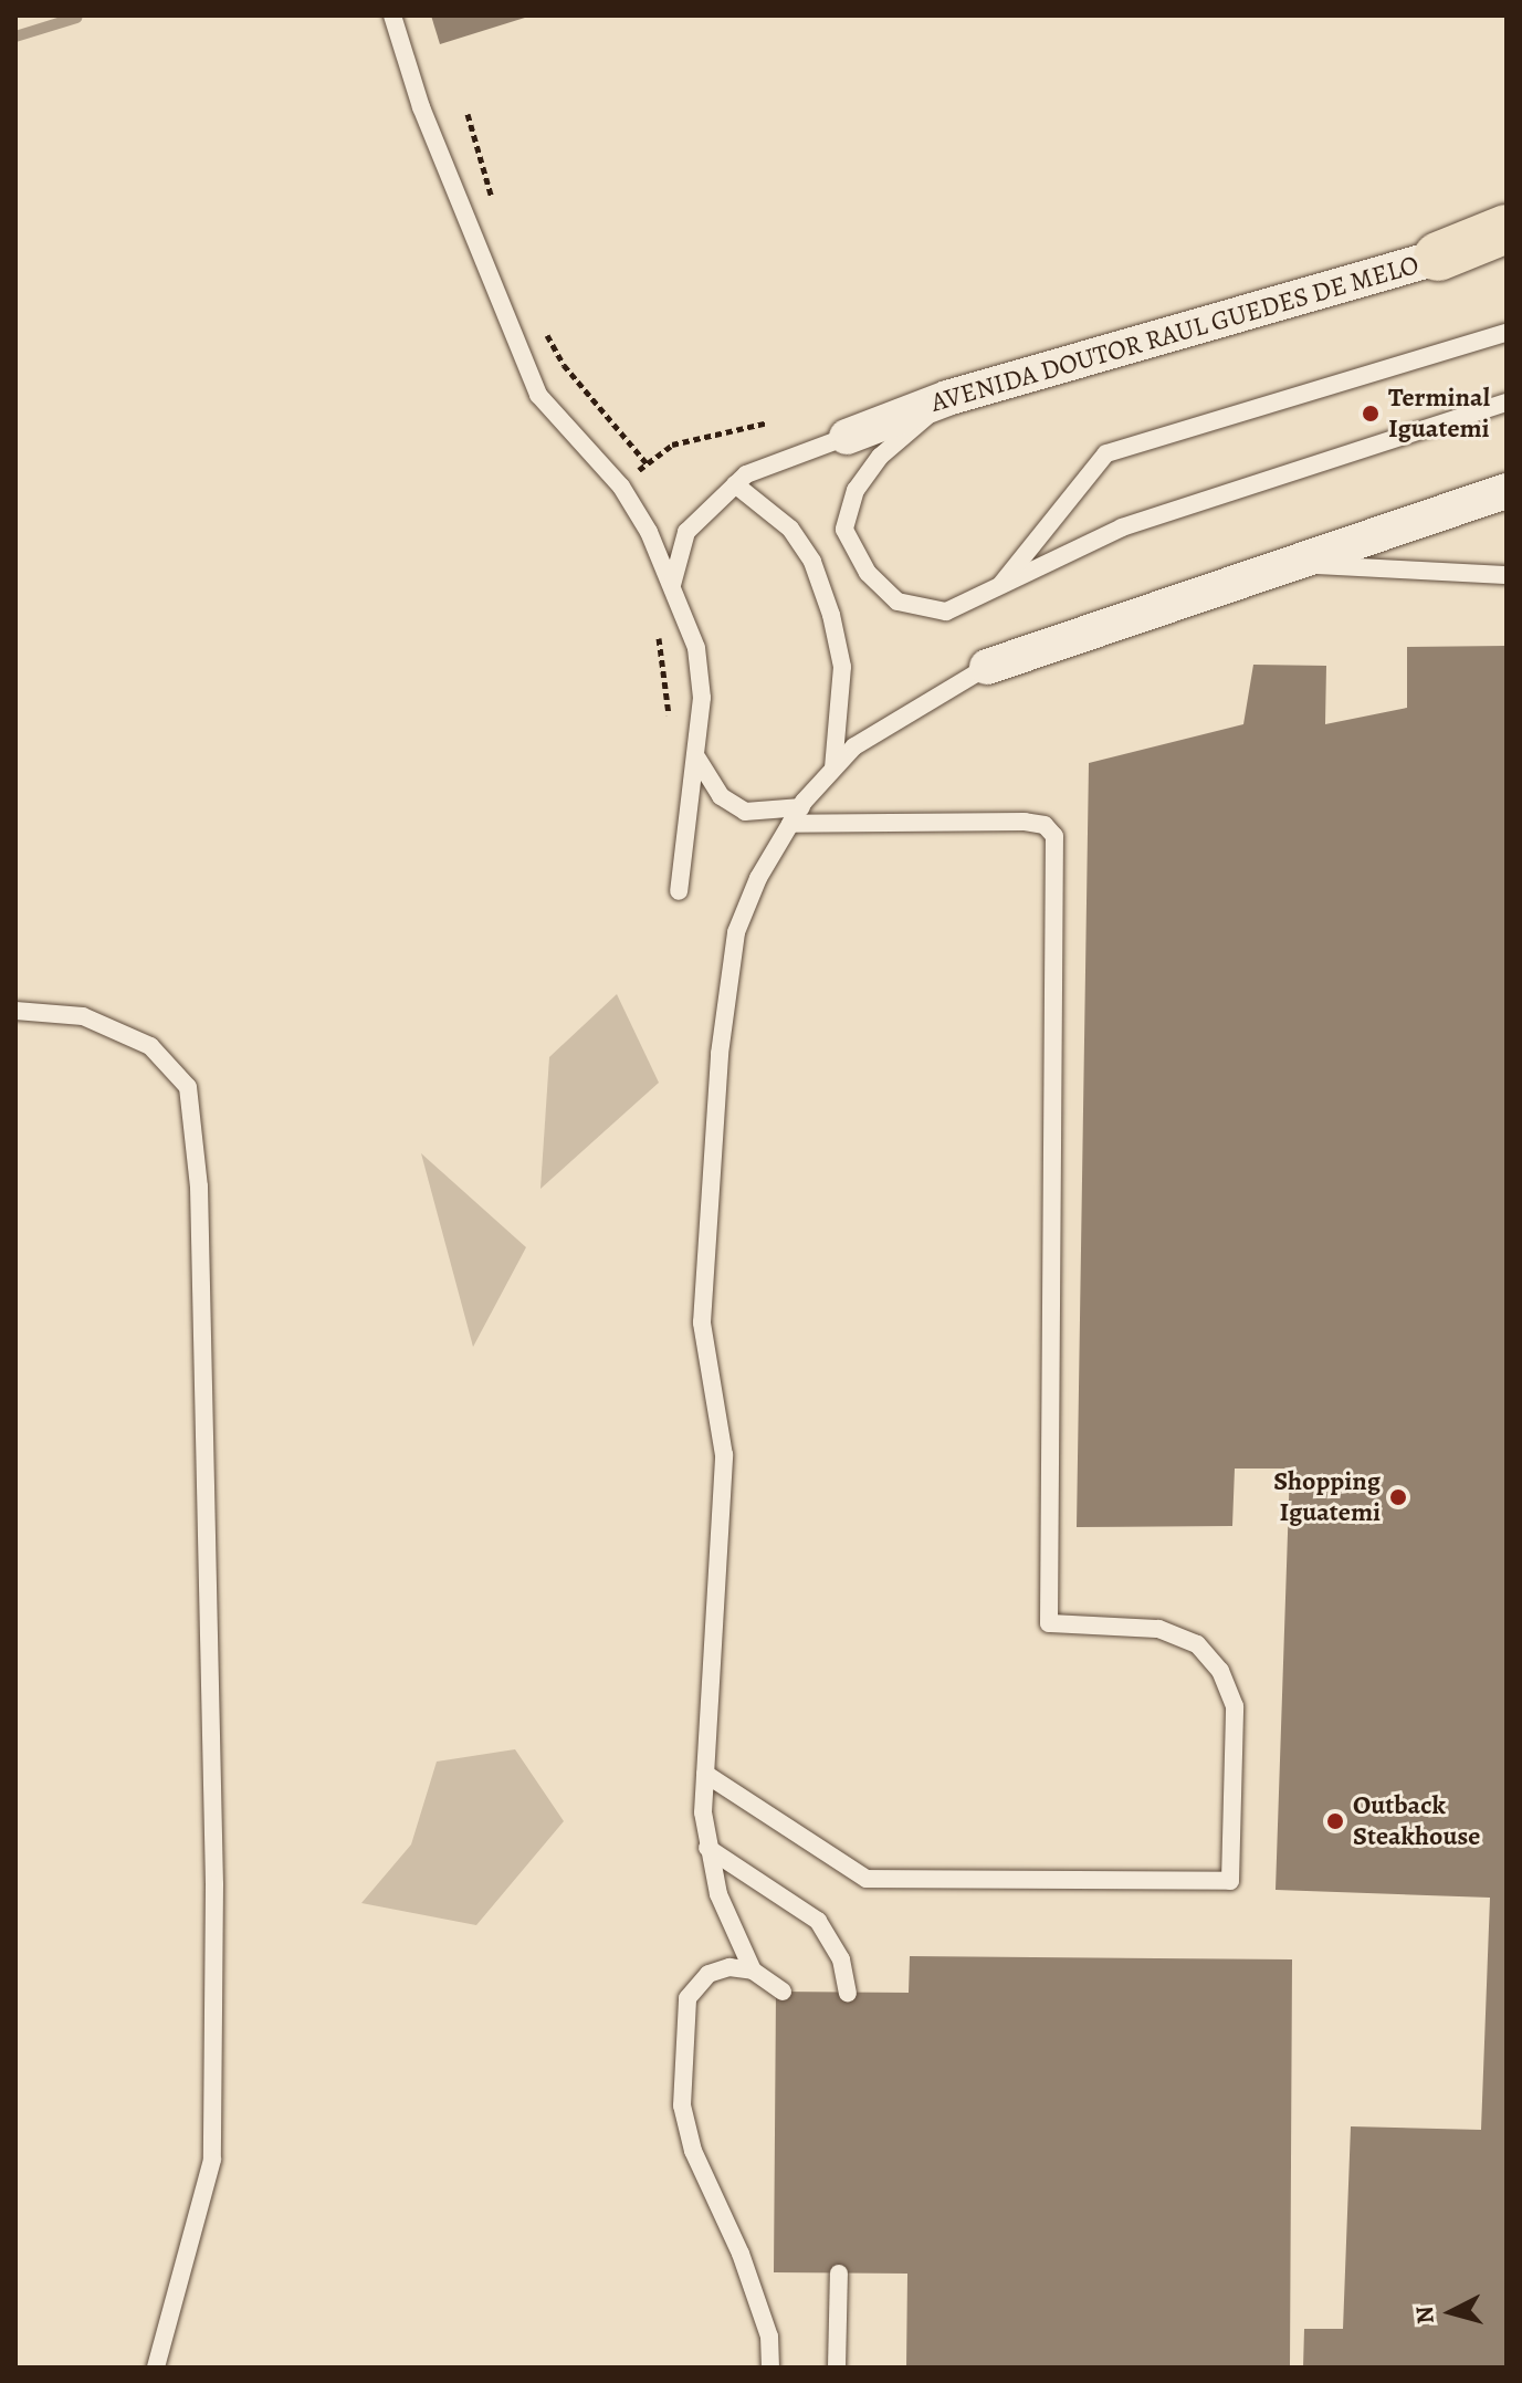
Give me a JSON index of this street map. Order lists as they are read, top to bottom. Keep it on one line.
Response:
{"streets":{"street":["AVENIDA DOUTOR RAUL GUEDES DE MELO"]},"places":["Terminal Iguatemi","Shopping Iguatemi","Outback Steakhouse"],"north":"left"}
